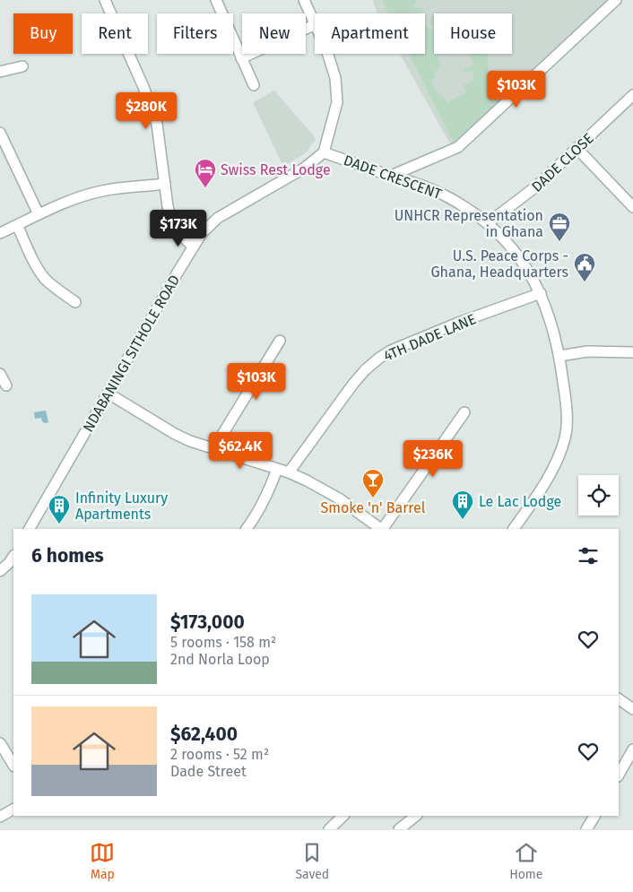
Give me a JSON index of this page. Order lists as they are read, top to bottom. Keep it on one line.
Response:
{"streets":{"street":["DADE CLOSE","DADE CRESCENT","4TH DADE LANE","NDABANINGI SITHOLE ROAD"]},"crossings":[["DADE CLOSE","DADE CRESCENT"],["DADE CRESCENT","4TH DADE LANE"],["DADE CRESCENT","NDABANINGI SITHOLE ROAD"]],"places":{"hotel":["Swiss Rest Lodge"],"office":["UNHCR Representation in Ghana"],"public building":["U.S. Peace Corps - Ghana, Headquarters"],"bar":["Smoke 'n' Barrel"],"building":["Le Lac Lodge","Infinity Luxury Apartments"]},"page":{"chip":["Buy","Rent","Filters","New","Apartment","House"],"price":["$103K","$280K","$173K","$103K","$62.4K","$236K"],"heading":"6 homes","list":[{"name":"$173,000","note":"5 rooms · 158 m² · 2nd Norla Loop"},{"name":"$62,400","note":"2 rooms · 52 m² · Dade Street"}],"tabs":["Map","Saved","Home"]}}
